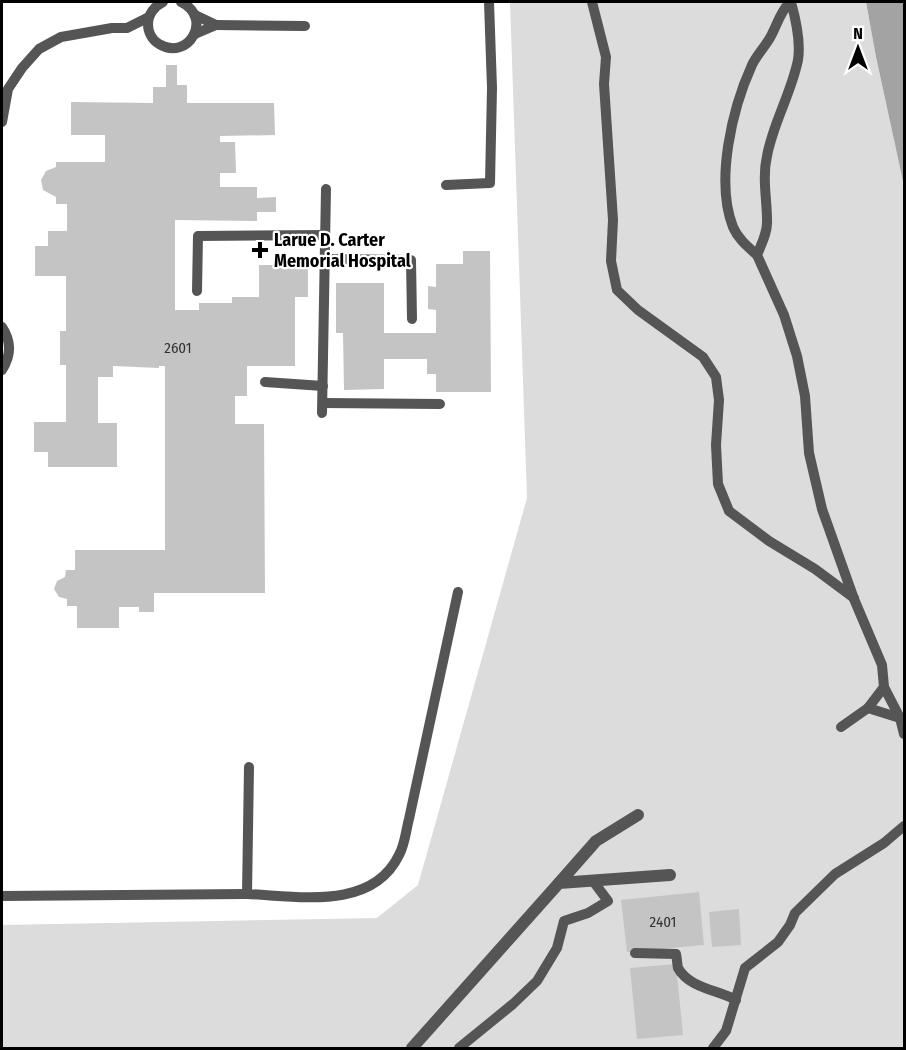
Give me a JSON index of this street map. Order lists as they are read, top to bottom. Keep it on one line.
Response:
{"places":{"health":["Larue D. Carter Memorial Hospital"]},"house_numbers":["2601","2401"],"north":"top"}
